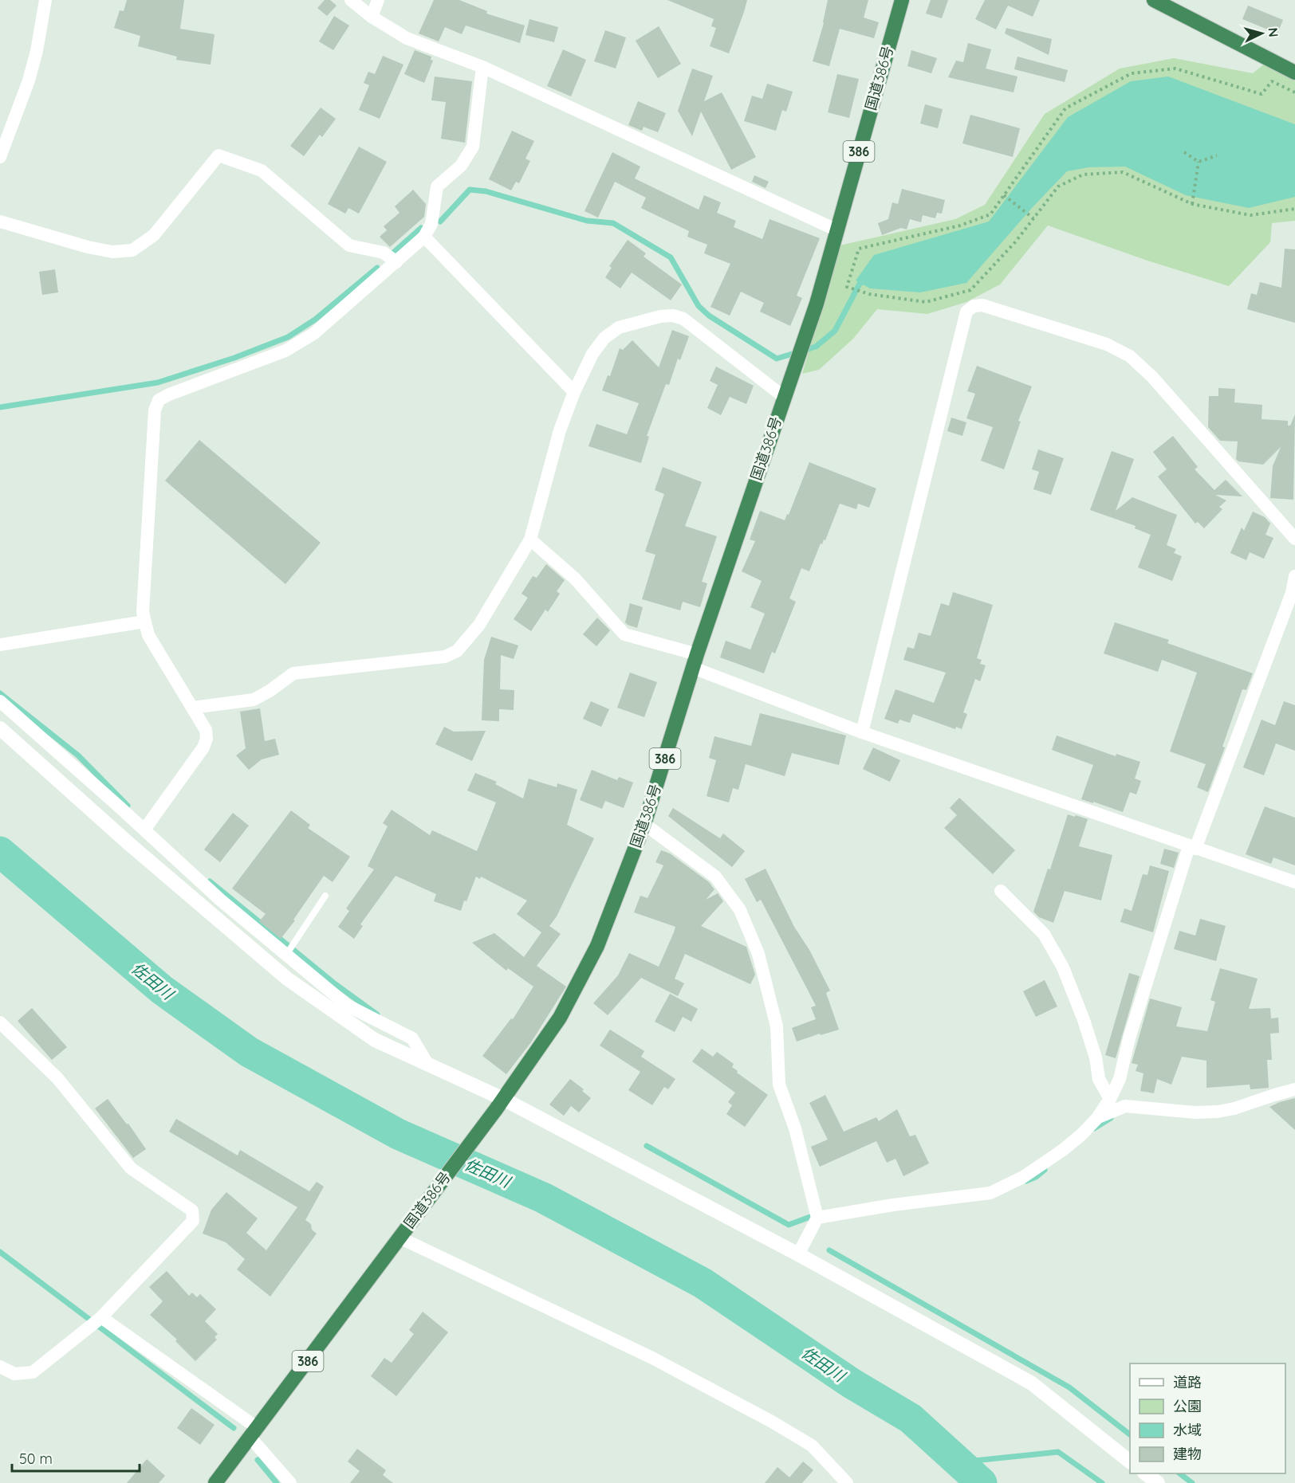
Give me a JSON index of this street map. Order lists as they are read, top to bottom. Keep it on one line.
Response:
{"streets":{"highway":["国道386号","386"]},"water":["佐田川"],"legend":["道路","公園","水域","建物"],"scale_bar":"50 m","north":"right"}
